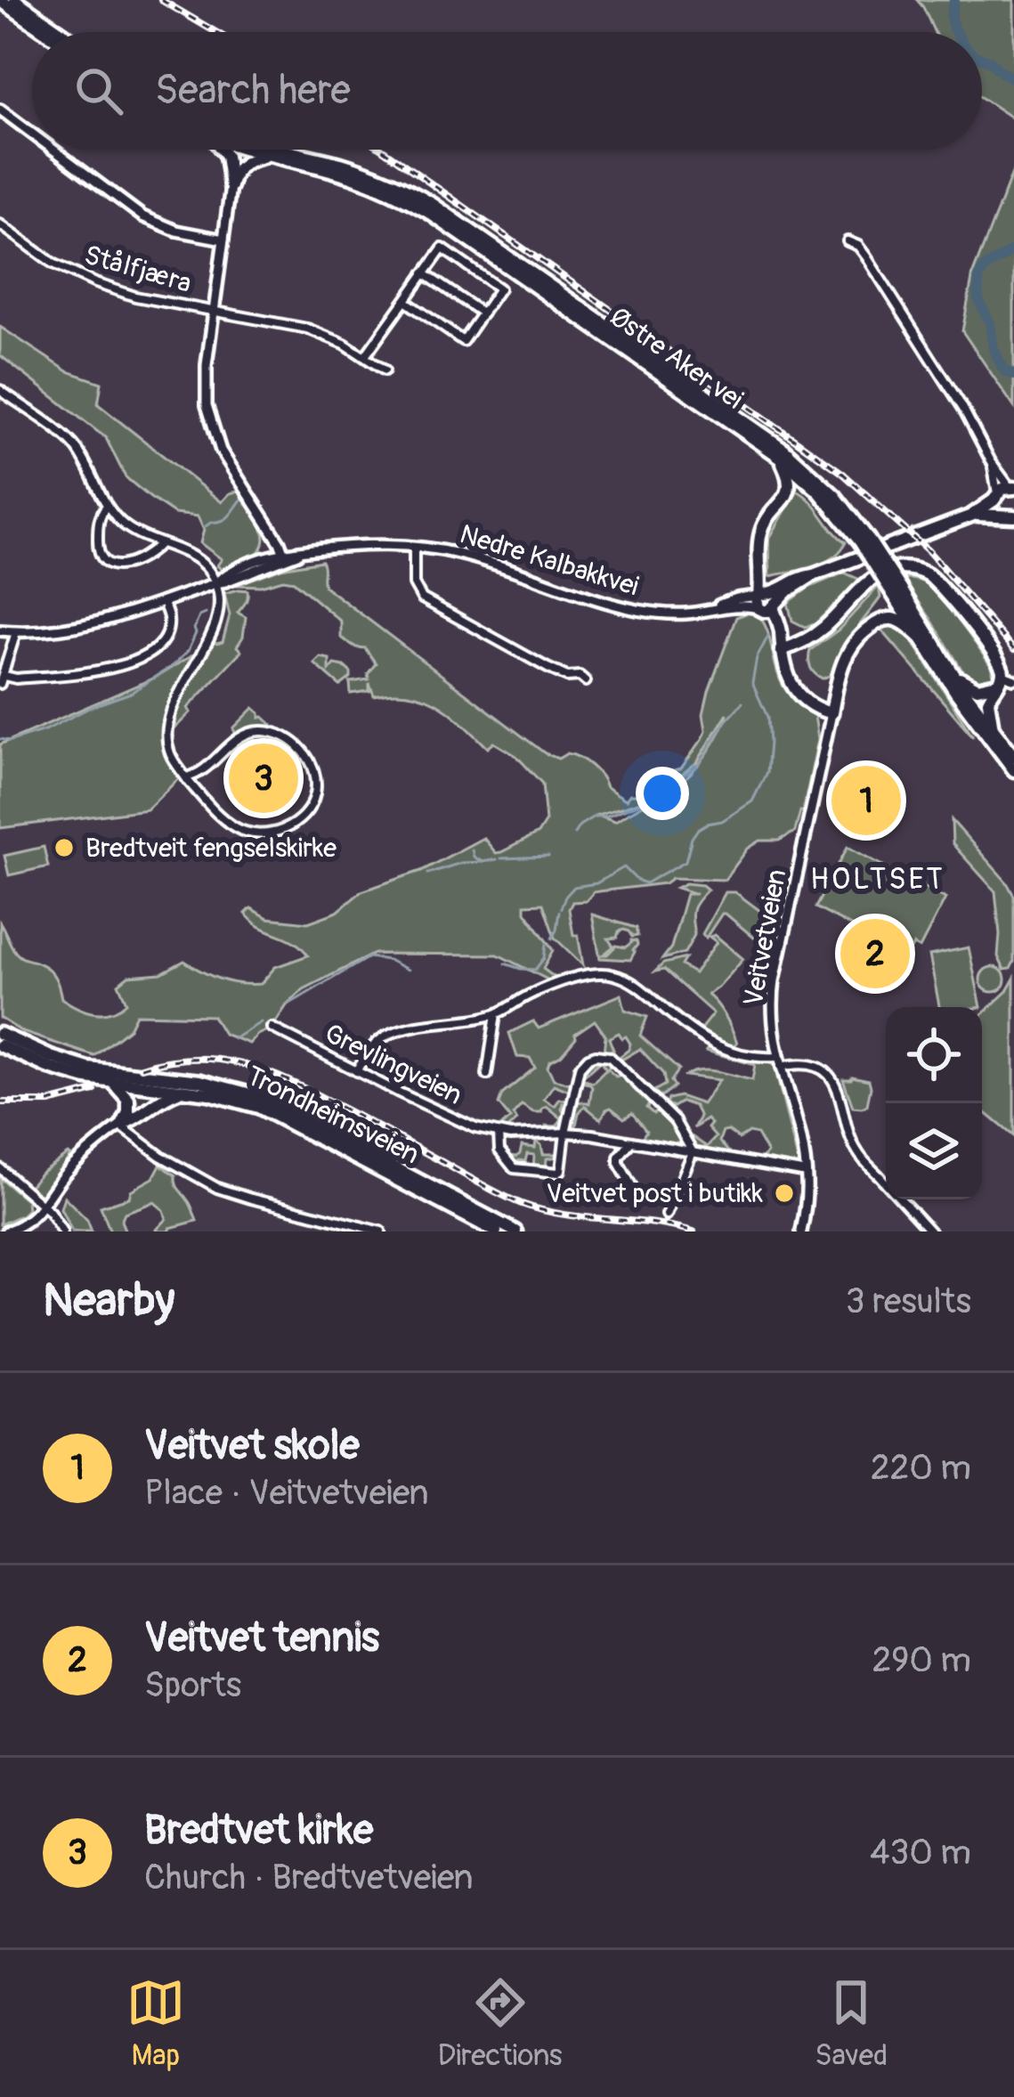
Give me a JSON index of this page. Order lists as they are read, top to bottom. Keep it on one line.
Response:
{"streets":{"highway":["Østre Aker vei","Nedre Kalbakkvei","Trondheimsveien"],"street":["Stålfjæra","Veitvetveien","Grevlingveien"]},"crossings":[["Veitvetveien","Grevlingveien"]],"districts":["HOLTSET"],"places":["Bredtveit fengselskirke","Veitvet post i butikk"],"page":{"search":"Search here","pins":["3","1","2"],"heading":["Nearby","3 results"],"list":[{"mark":"1","name":"Veitvet skole","note":"Place · Veitvetveien","value":"220 m"},{"mark":"2","name":"Veitvet tennis","note":"Sports","value":"290 m"},{"mark":"3","name":"Bredtvet kirke","note":"Church · Bredtvetveien","value":"430 m"}],"nav":["Map","Directions","Saved"]}}
